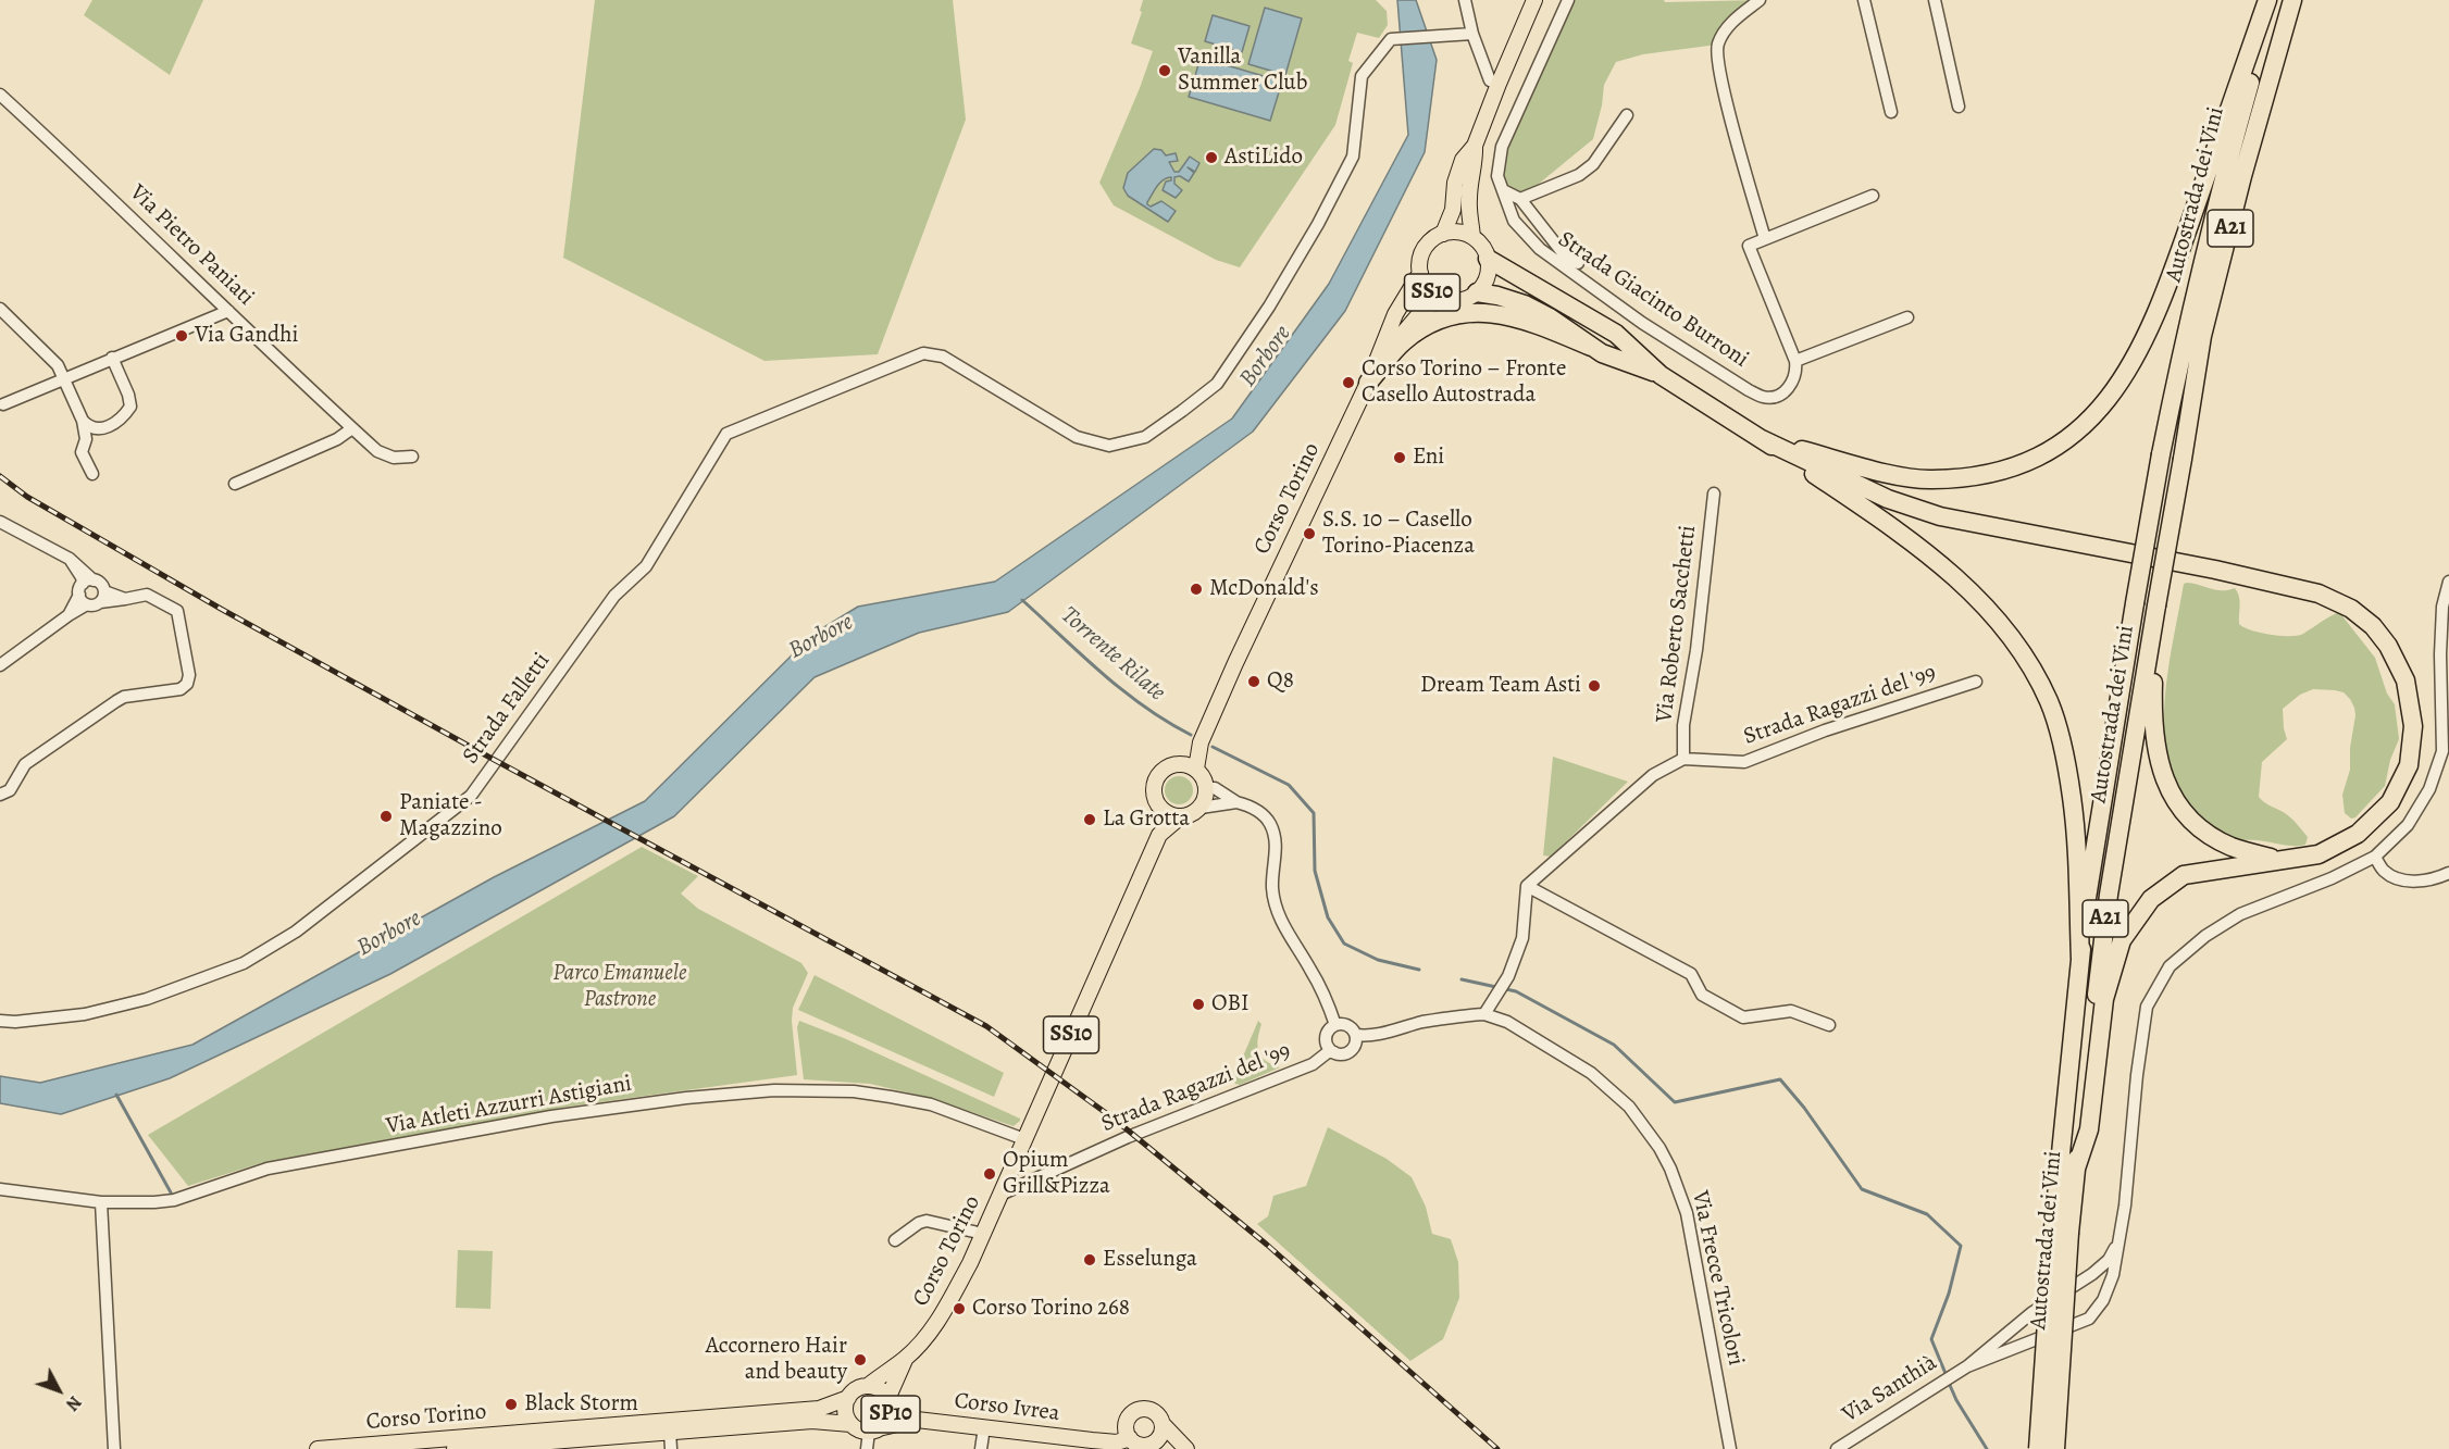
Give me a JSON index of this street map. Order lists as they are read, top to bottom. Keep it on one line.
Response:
{"streets":{"highway":["Autostrada dei Vini","A21"],"main road":["SS10","Corso Torino","Corso Ivrea","SP10"],"street":["Via Pietro Paniati","Strada Giacinto Burroni","Via Roberto Sacchetti","Strada Ragazzi del '99","Strada Falletti","Via Atleti Azzurri Astigiani","Via Frecce Tricolori","Via Santhià"]},"crossings":[["SS10","Corso Torino"],["Corso Torino","Strada Ragazzi del '99"],["Corso Torino","Via Atleti Azzurri Astigiani"],["Corso Torino","Corso Ivrea"],["Corso Torino","SP10"],["Via Roberto Sacchetti","Strada Ragazzi del '99"],["Corso Ivrea","SP10"]],"water":["Borbore","Torrente Rilate"],"parks":["Parco Emanuele Pastrone"],"places":["Vanilla Summer Club","AstiLido","Via Gandhi","Corso Torino – Fronte Casello Autostrada","Eni","S.S. 10 – Casello Torino-Piacenza","McDonald's","Q8","Dream Team Asti","Paniate - Magazzino","La Grotta","OBI","Opium Grill&Pizza","Esselunga","Corso Torino 268","Accornero Hair and beauty","Black Storm"],"north":"bottom right"}
